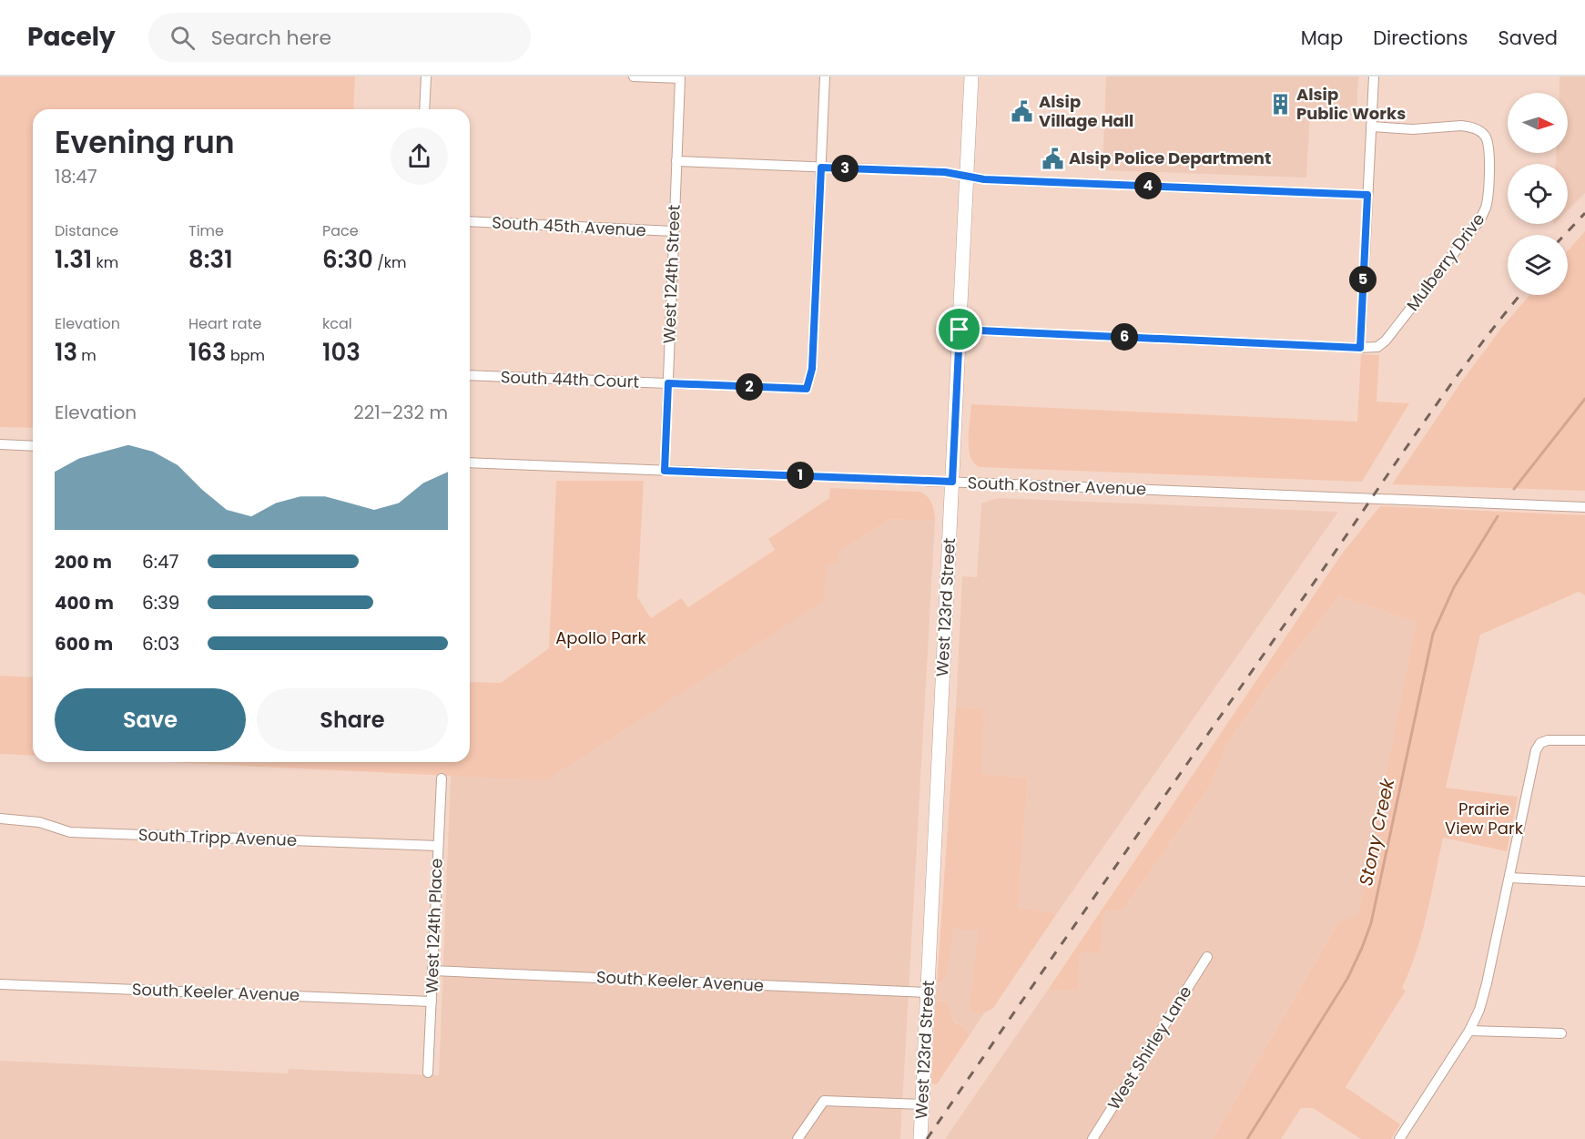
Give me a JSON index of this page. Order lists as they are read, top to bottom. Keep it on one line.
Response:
{"streets":{"street":["South 45th Avenue","Mulberry Drive","West 124th Street","South 44th Court","South Kostner Avenue","West 123rd Street","South Tripp Avenue","West 124th Place","South Keeler Avenue","West Shirley Lane"]},"crossings":[["South 45th Avenue","West 124th Street"],["West 124th Street","South 44th Court"],["West 124th Street","South Kostner Avenue"],["South Kostner Avenue","West 123rd Street"],["West 123rd Street","South Keeler Avenue"],["South Tripp Avenue","West 124th Place"],["West 124th Place","South Keeler Avenue"]],"water":["Stony Creek"],"parks":["Apollo Park","Prairie View Park"],"places":{"building":["Alsip Public Works"],"public building":["Alsip Village Hall","Alsip Police Department"]},"north":"right","page":{"header":"Pacely","search":"Search here","nav":["Map","Directions","Saved"],"heading":["Evening run","18:47"],"pins":["3","4","5","6","2","1"],"stats":[["Distance","1.31 km"],["Time","8:31"],["Pace","6:30 /km"],["Elevation","13 m"],["Heart rate","163 bpm"],["kcal","103"]],"chart":["Elevation","221–232 m"],"list":[{"name":"200 m","note":"6:47"},{"name":"400 m","note":"6:39"},{"name":"600 m","note":"6:03"}],"buttons":["Save","Share"]}}
